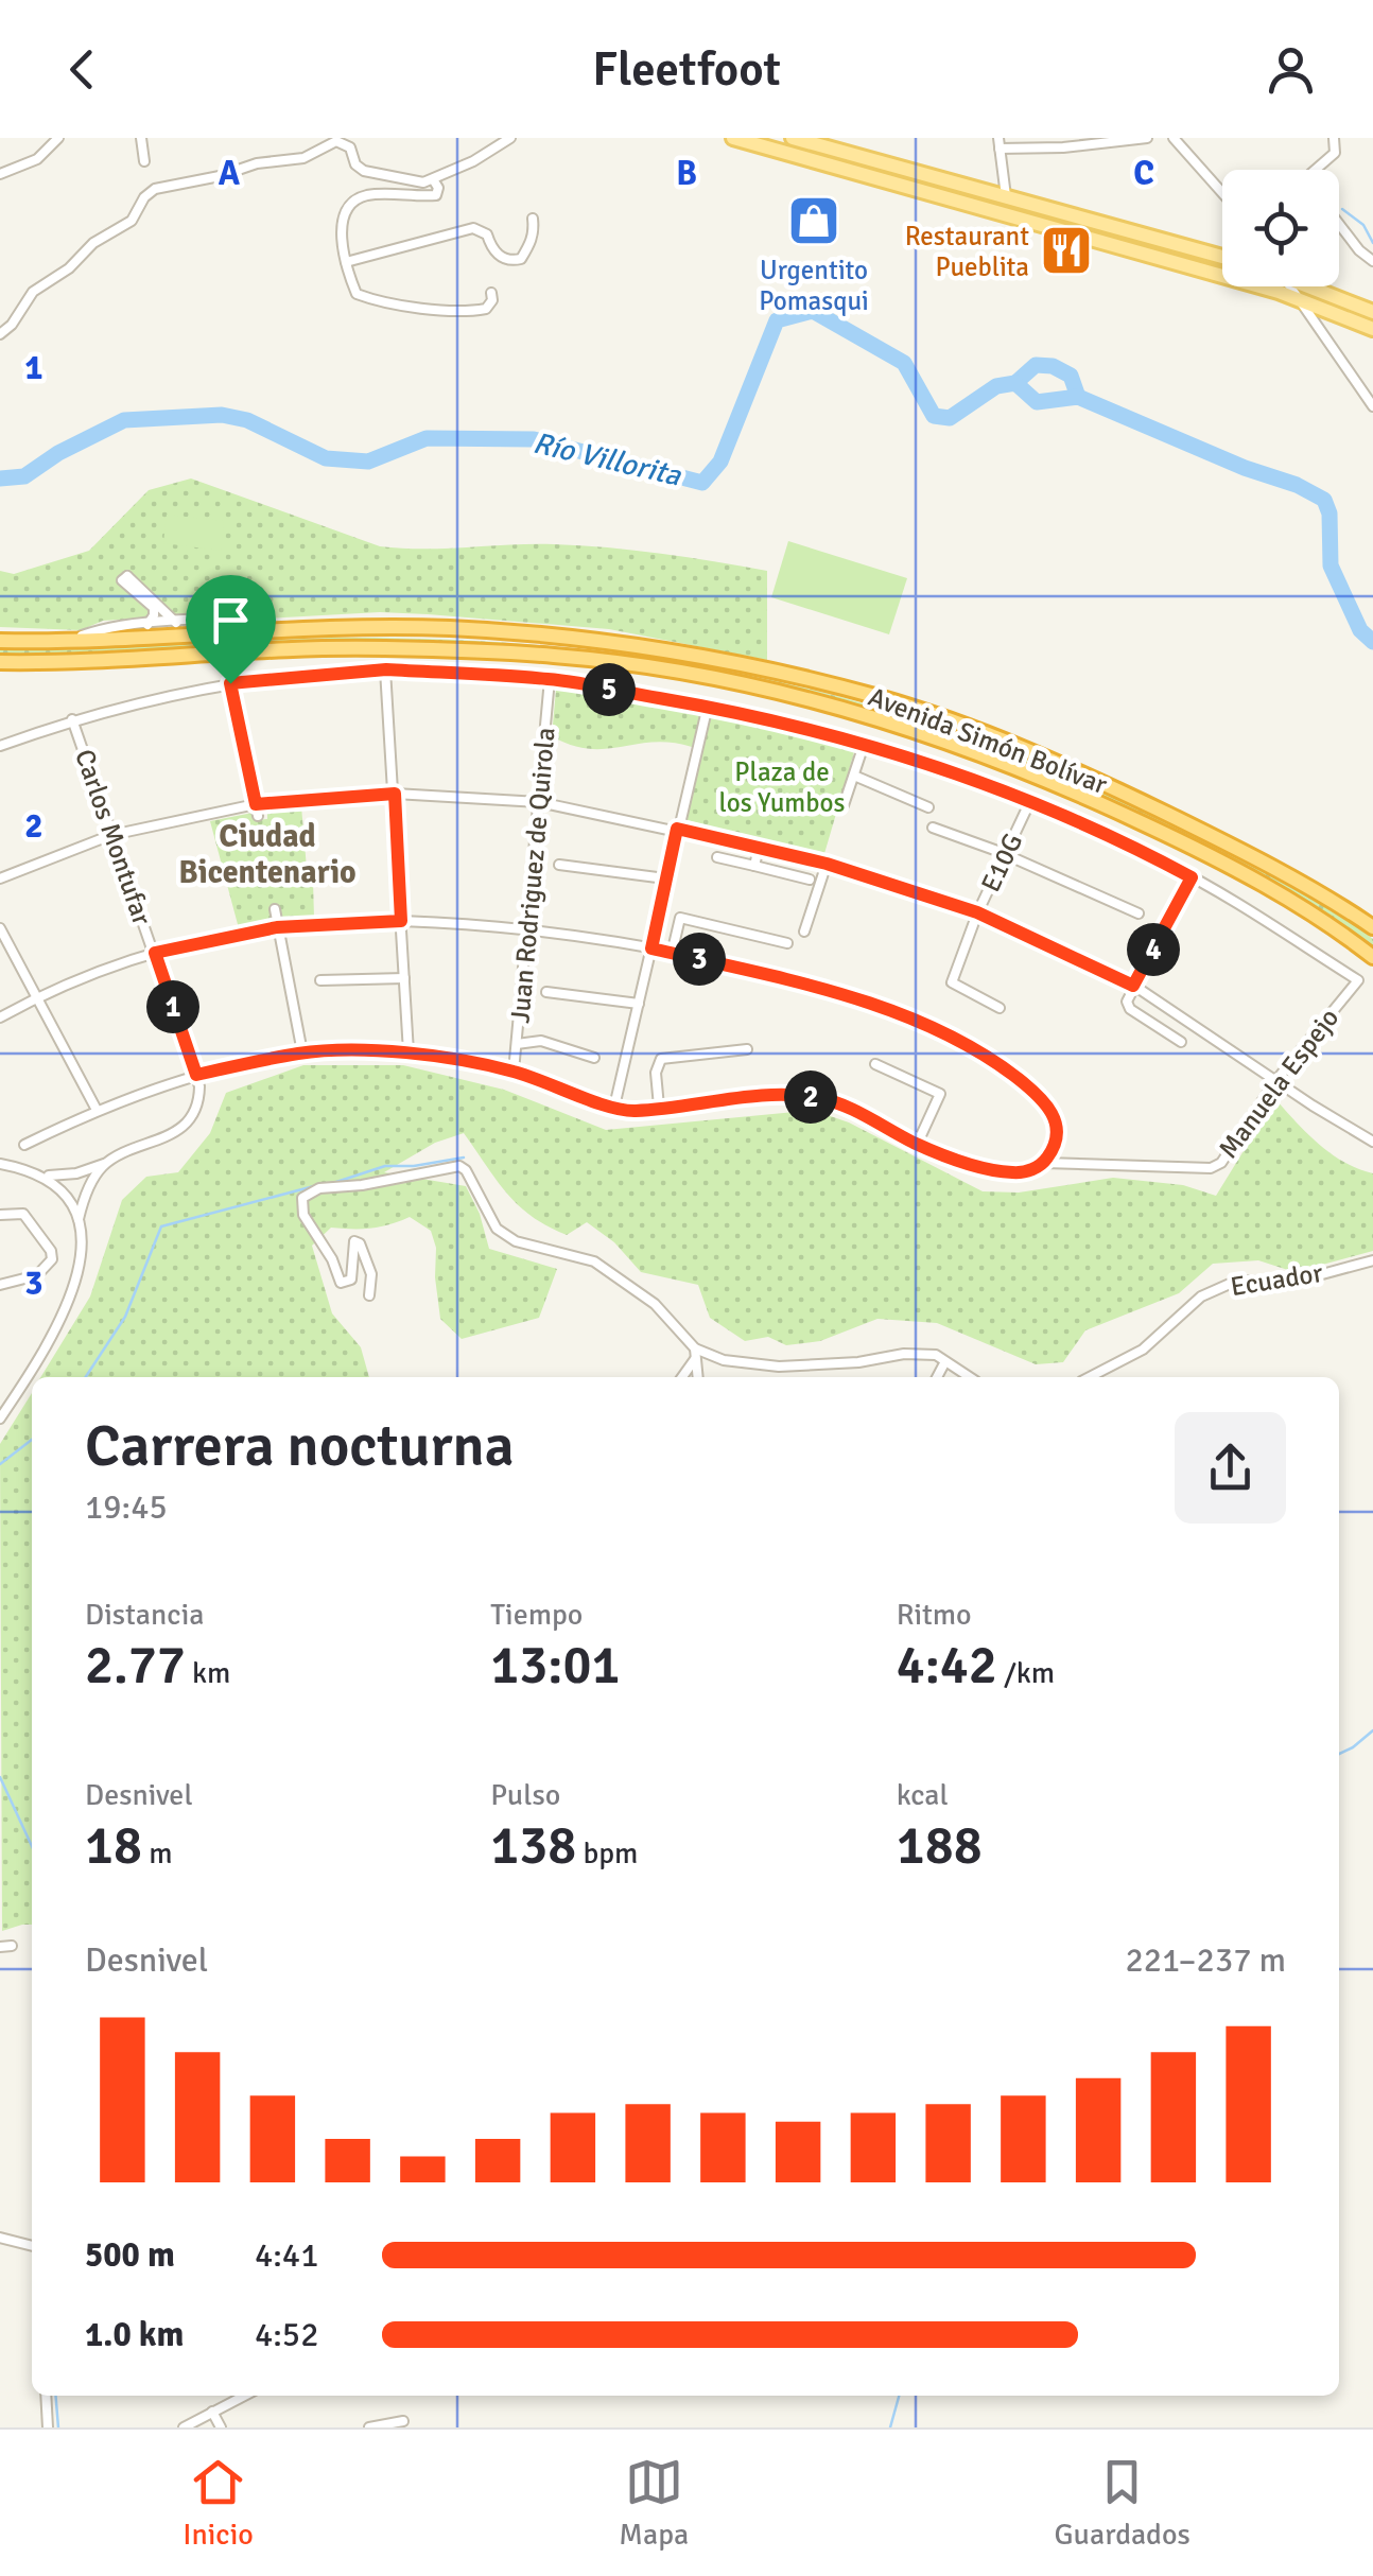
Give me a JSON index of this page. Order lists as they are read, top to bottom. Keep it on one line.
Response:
{"streets":{"highway":["Avenida Simón Bolívar"],"street":["Carlos Montufar","E10G","Juan Rodriguez de Quirola","Manuela Espejo","Ecuador"]},"crossings":[["Carlos Montufar","Manuela Espejo"],["Juan Rodriguez de Quirola","Manuela Espejo"]],"districts":["Ciudad Bicentenario"],"water":["Río Villorita"],"parks":["Plaza de los Yumbos"],"places":{"shop":["Urgentito Pomasqui"],"restaurant":["Restaurant Pueblita"]},"page":{"header":"Fleetfoot","pins":["5","4","3","1","2"],"heading":["Carrera nocturna","19:45"],"stats":[["Distancia","2.77 km"],["Tiempo","13:01"],["Ritmo","4:42 /km"],["Desnivel","18 m"],["Pulso","138 bpm"],["kcal","188"]],"chart":["Desnivel","221–237 m"],"list":[{"name":"500 m","note":"4:41"},{"name":"1.0 km","note":"4:52"}],"tabs":["Inicio","Mapa","Guardados"]},"grid":{"columns":["A","B","C"],"rows":["1","2","3"]}}
